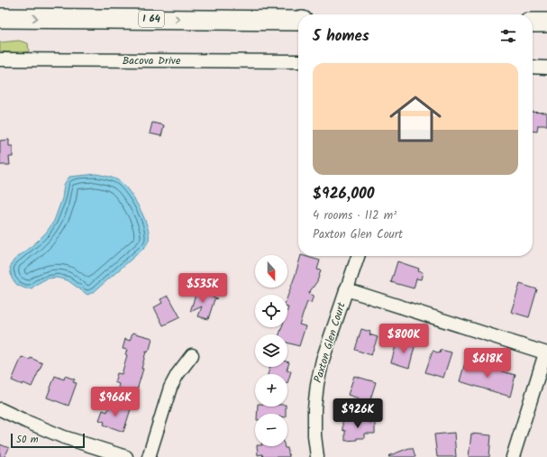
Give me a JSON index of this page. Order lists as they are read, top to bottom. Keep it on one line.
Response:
{"streets":{"highway":["I 64"],"street":["Bacova Drive","Paxton Glen Court"]},"scale_bar":"50 m","north":"bottom","page":{"heading":"5 homes","list":[{"name":"$926,000","note":"4 rooms · 112 m² · Paxton Glen Court"}],"map_buttons":["+","−"],"price":["$535K","$800K","$618K","$966K","$926K"],"scale":"50 m"}}
